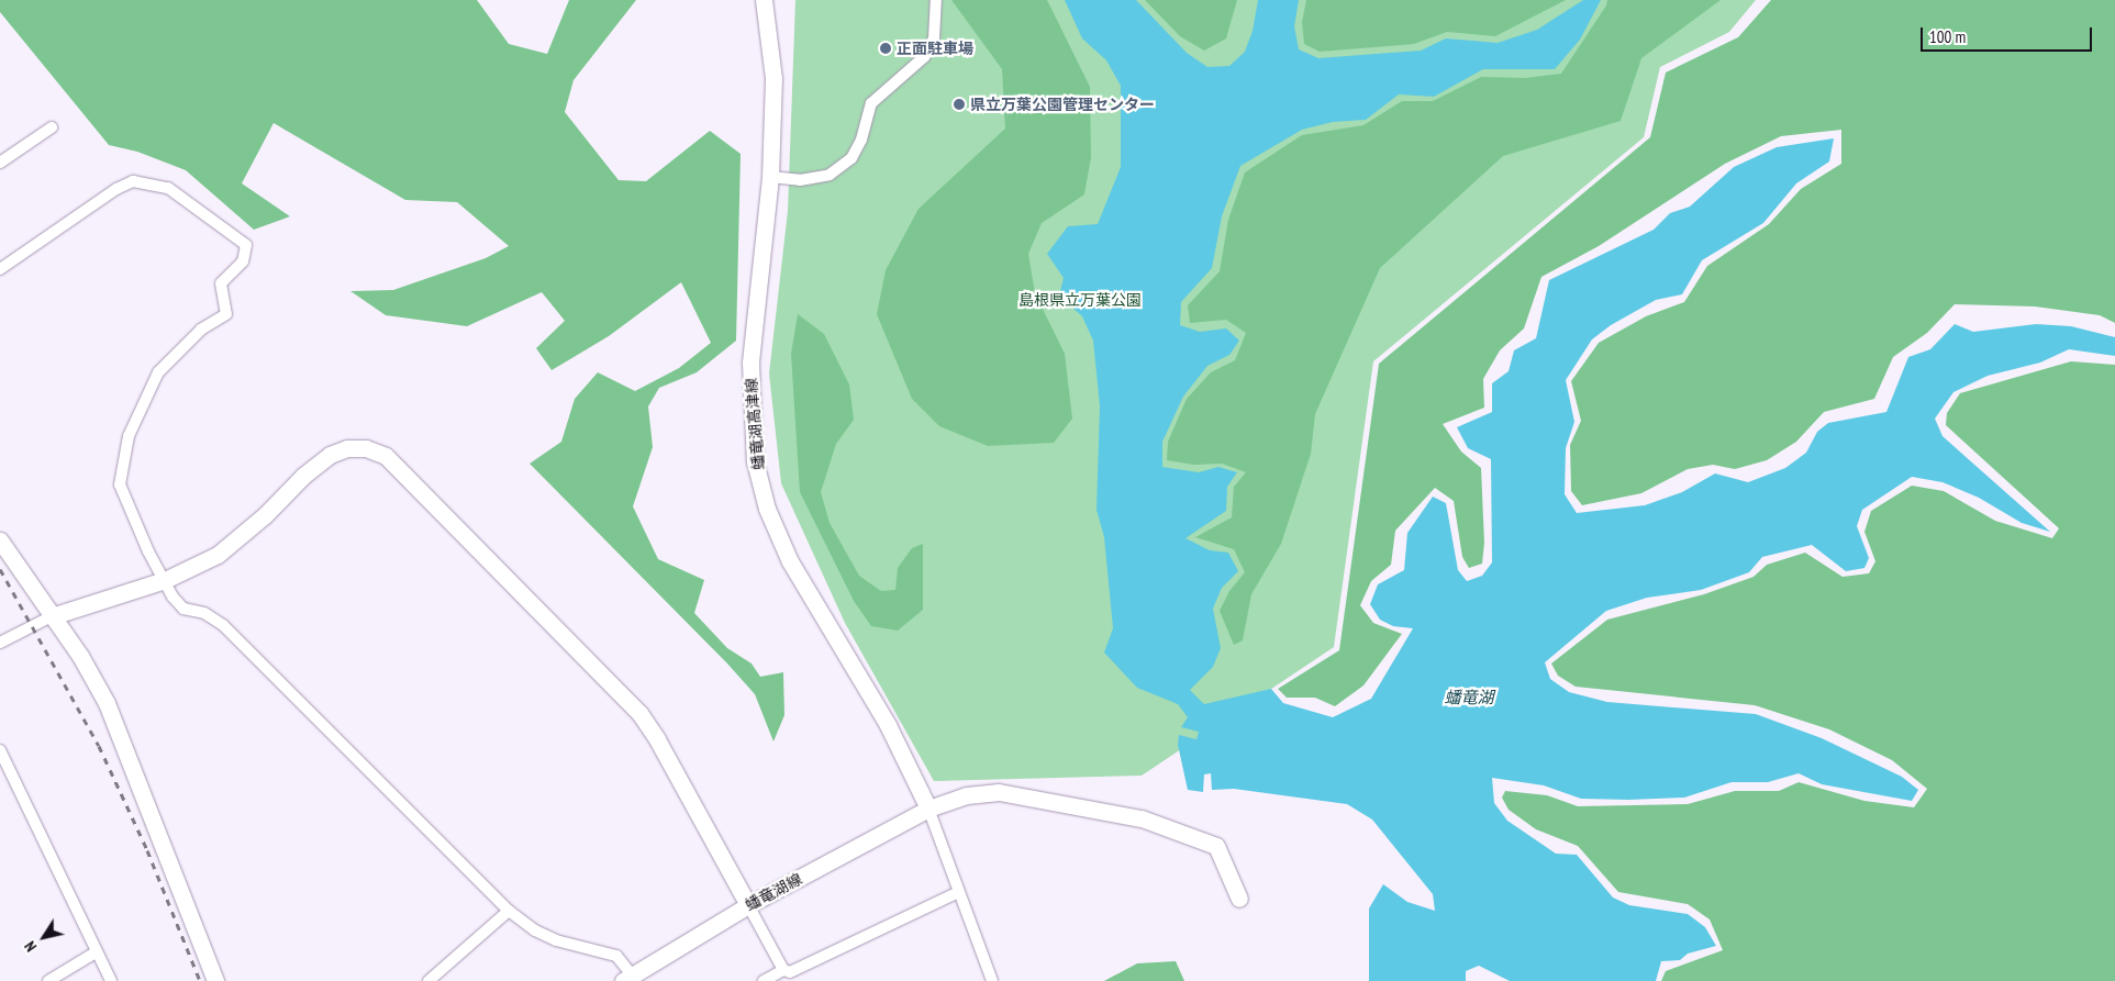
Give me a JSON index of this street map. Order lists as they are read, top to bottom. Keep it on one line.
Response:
{"streets":{"street":["蟠竜湖高津線","蟠竜湖線"]},"crossings":[["蟠竜湖高津線","蟠竜湖線"]],"water":["蟠竜湖"],"parks":["島根県立万葉公園"],"places":["正面駐車場","県立万葉公園管理センター"],"scale_bar":"100 m","north":"bottom left"}
